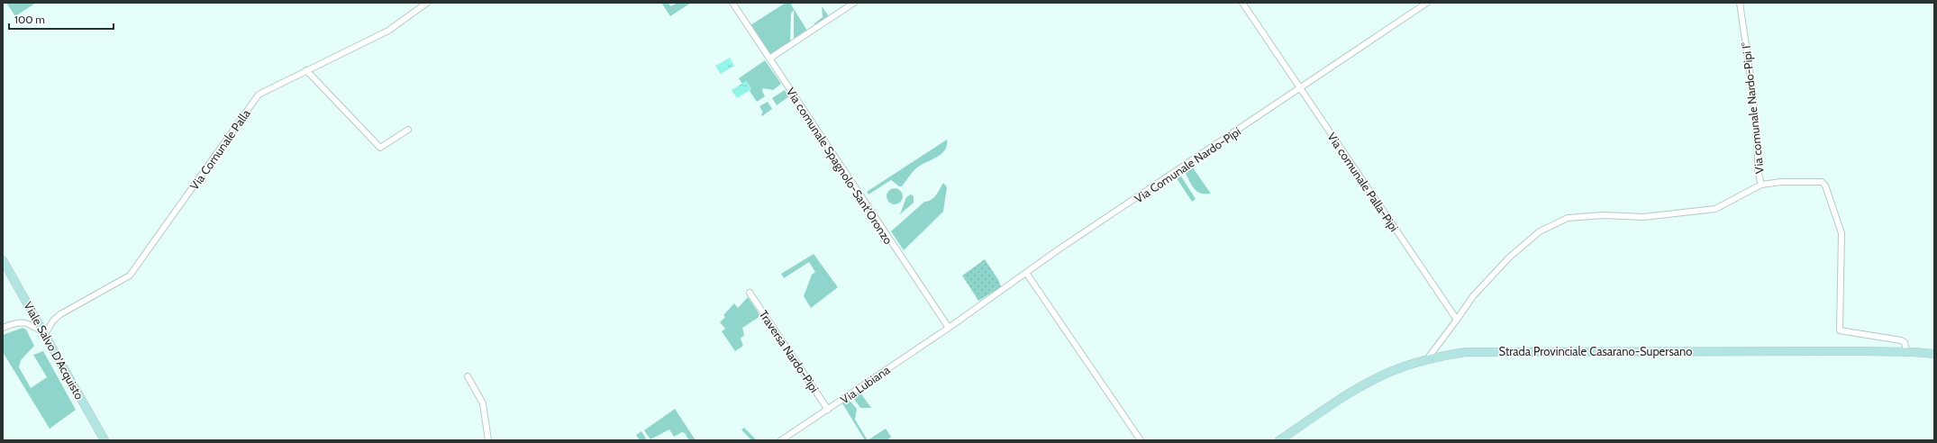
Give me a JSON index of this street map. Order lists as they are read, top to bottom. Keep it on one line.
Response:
{"streets":{"main road":["Viale Salvo D'Acquisto","Strada Provinciale Casarano-Supersano"],"street":["Via comunale Nardo-Pipi I°","Via Comunale Palla","Via Comunale Nardo-Pipi","Via comunale Spagnolo-Sant'Oronzo","Via comunale Palla-Pipi","Traversa Nardo-Pipi","Via Lubiana"]},"crossings":[["Via comunale Nardo-Pipi I°","Via comunale Palla-Pipi"],["Via Comunale Palla","Viale Salvo D'Acquisto"],["Via Comunale Nardo-Pipi","Via comunale Spagnolo-Sant'Oronzo"],["Via Comunale Nardo-Pipi","Via comunale Palla-Pipi"],["Via Comunale Nardo-Pipi","Via Lubiana"],["Via comunale Spagnolo-Sant'Oronzo","Via Lubiana"],["Traversa Nardo-Pipi","Via Lubiana"]],"scale_bar":"100 m"}
